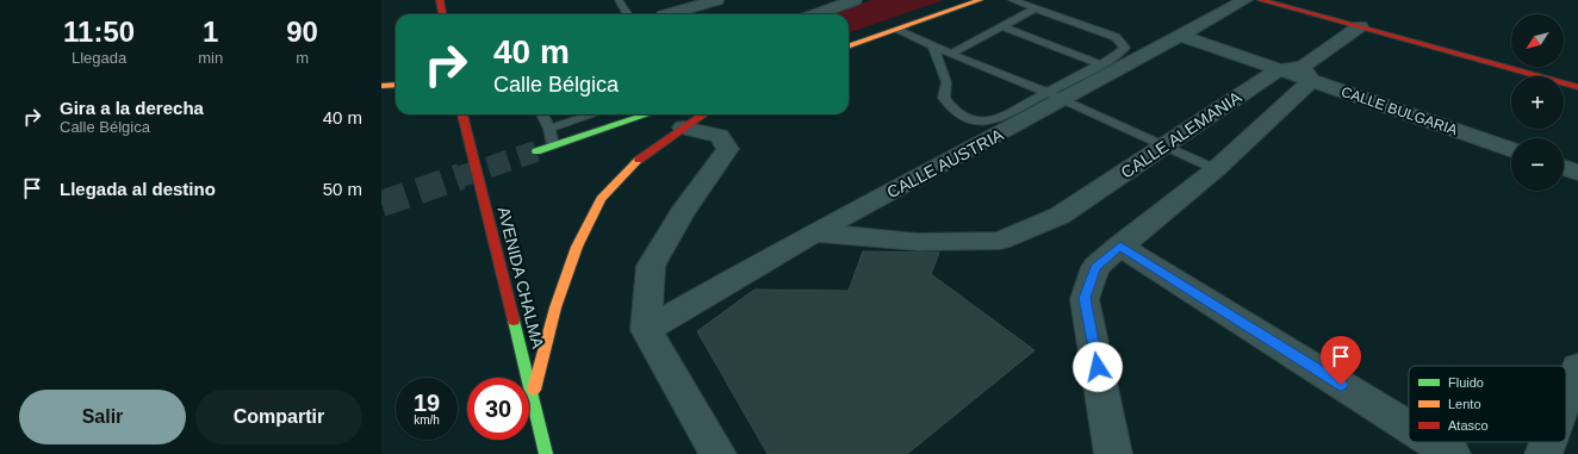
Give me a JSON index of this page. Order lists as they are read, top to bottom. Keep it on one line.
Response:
{"streets":{"main road":["AVENIDA CHALMA"],"street":["CALLE BULGARIA","CALLE ALEMANIA","CALLE AUSTRIA"]},"crossings":[["CALLE BULGARIA","CALLE ALEMANIA"],["CALLE ALEMANIA","CALLE AUSTRIA"]],"legend":["Fluido","Lento","Atasco"],"north":"bottom left","page":{"eta":["11:50","Llegada","1","min","90","m"],"map_buttons":["+","−"],"turn":["40 m","Calle Bélgica"],"list":[{"name":"Gira a la derecha","note":"Calle Bélgica","value":"40 m"},{"name":"Llegada al destino","value":"50 m"}],"speed":"19 km/h","limit":"30","buttons":["Salir","Compartir"]}}
